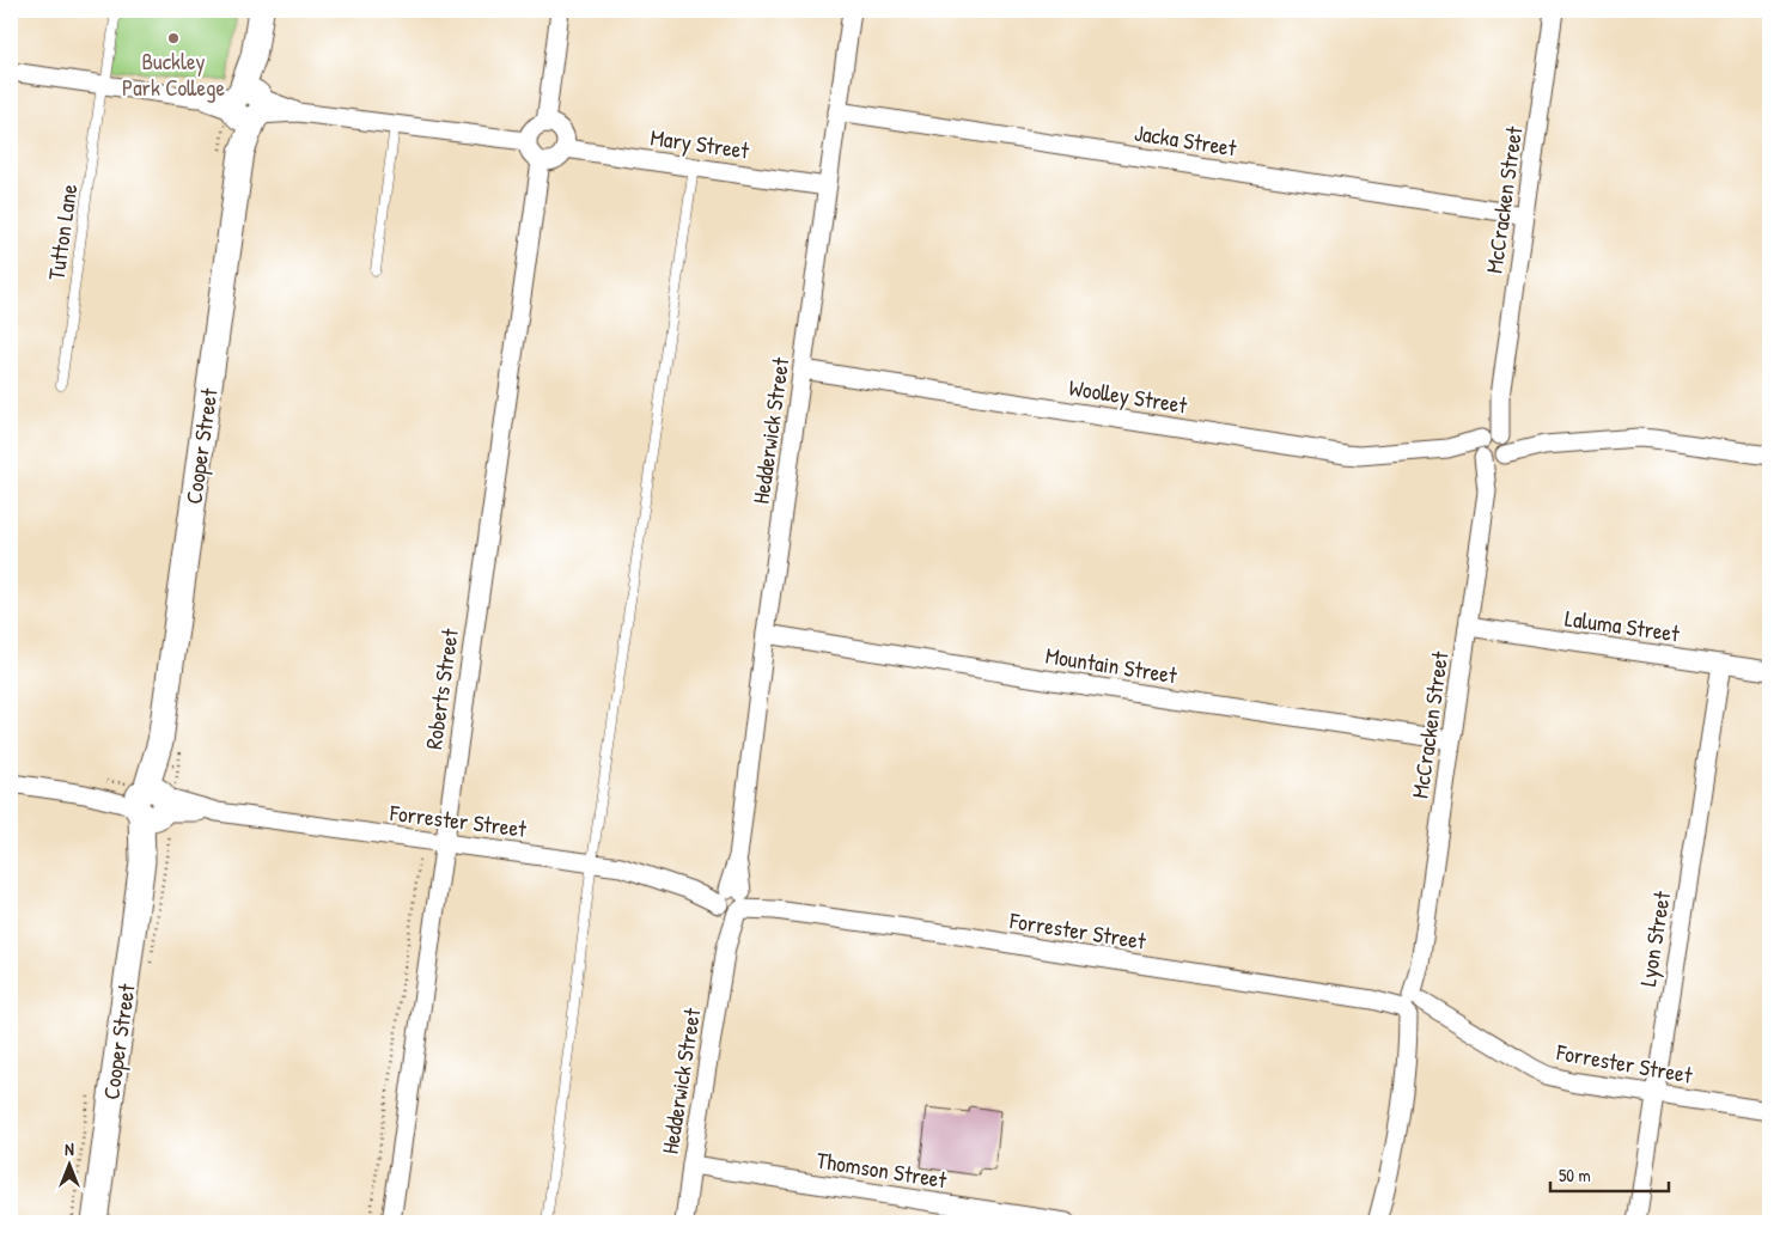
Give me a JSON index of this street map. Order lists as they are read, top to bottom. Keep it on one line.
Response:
{"streets":{"street":["Jacka Street","Mary Street","McCracken Street","Woolley Street","Hedderwick Street","Cooper Street","Laluma Street","Mountain Street","Roberts Street","Forrester Street","Lyon Street","Thomson Street"],"lane":["Tutton Lane"]},"crossings":[["Jacka Street","McCracken Street"],["Jacka Street","Hedderwick Street"],["Mary Street","Hedderwick Street"],["Mary Street","Roberts Street"],["McCracken Street","Woolley Street"],["McCracken Street","Laluma Street"],["McCracken Street","Mountain Street"],["McCracken Street","Forrester Street"],["Woolley Street","Hedderwick Street"],["Hedderwick Street","Mountain Street"],["Hedderwick Street","Forrester Street"],["Hedderwick Street","Thomson Street"],["Cooper Street","Forrester Street"],["Laluma Street","Lyon Street"],["Roberts Street","Forrester Street"],["Forrester Street","Lyon Street"]],"places":["Buckley Park College"],"scale_bar":"50 m","north":"top"}
